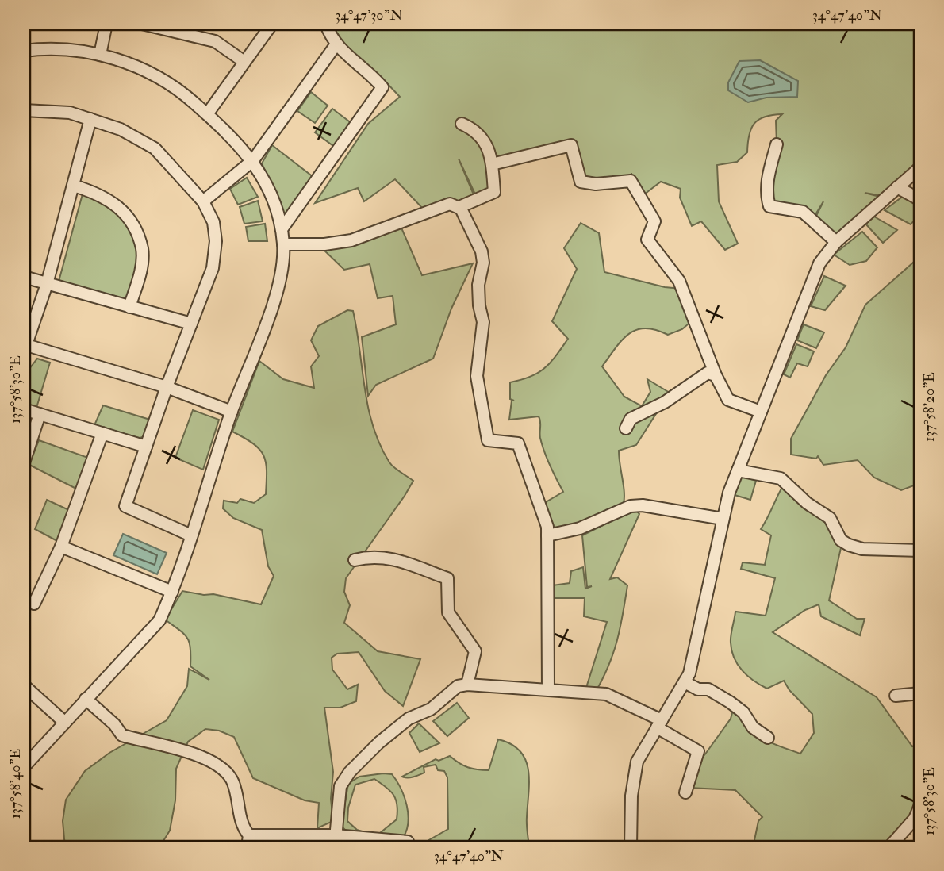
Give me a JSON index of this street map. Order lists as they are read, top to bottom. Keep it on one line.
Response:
{"coordinates":["34°47'30\"N","34°47'40\"N","137°58'30\"E","137°58'20\"E","137°58'40\"E"]}
